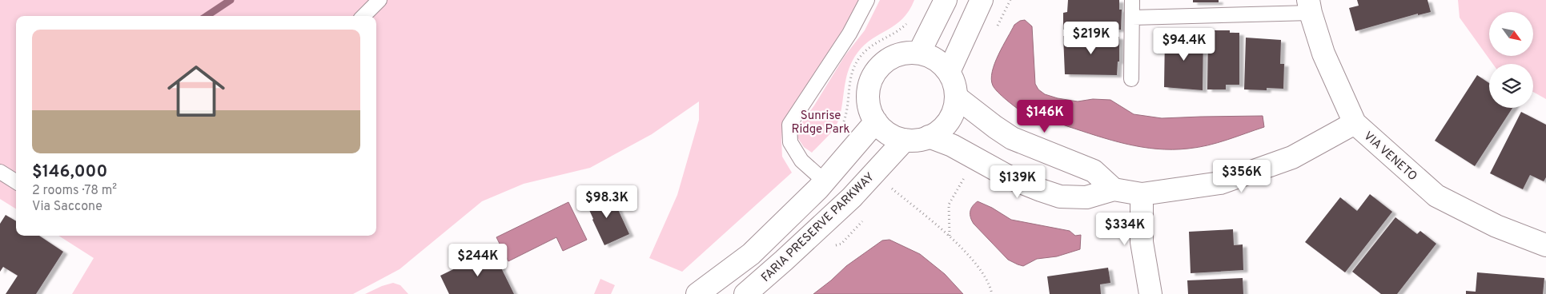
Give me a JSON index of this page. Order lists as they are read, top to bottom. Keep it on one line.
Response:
{"streets":{"street":["VIA VENETO","FARIA PRESERVE PARKWAY"]},"parks":["Sunrise Ridge Park"],"north":"bottom right","page":{"list":[{"name":"$146,000","note":"2 rooms · 78 m² · Via Saccone"}],"price":["$219K","$94.4K","$146K","$356K","$139K","$98.3K","$334K","$244K"]}}
